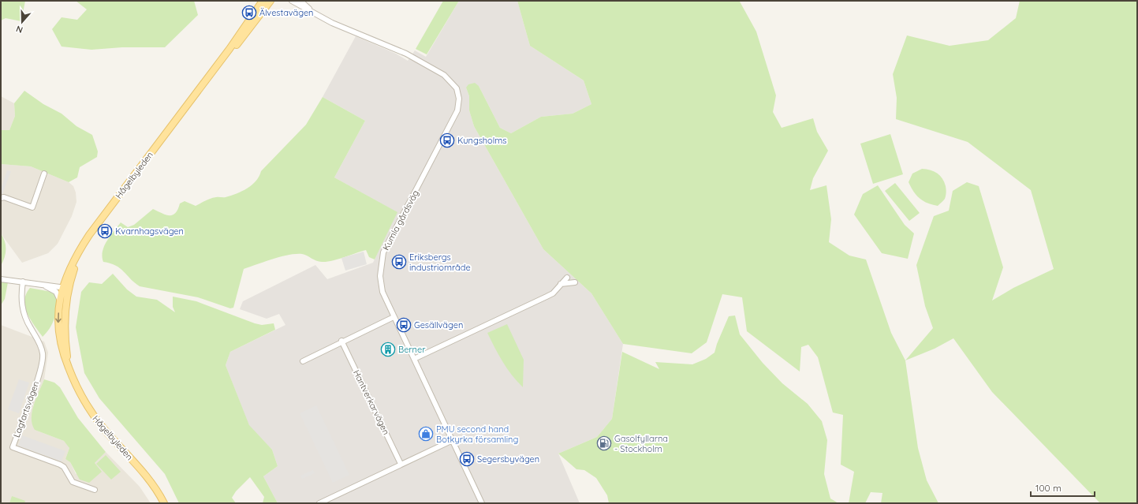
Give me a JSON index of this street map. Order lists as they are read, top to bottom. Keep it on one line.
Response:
{"streets":{"main road":["Hågelbyleden"],"street":["Kumla gårdsväg","Hantverkarvägen","Lagfartsvägen"]},"places":{"bus stop":["Älvestavägen","Kungsholms","Kvarnhagsvägen","Eriksbergs industriområde","Gesällvägen","Segersbyvägen"],"building":["Berner"],"shop":["PMU second hand Botkyrka församling"],"fuel station":["Gasolfyllarna - Stockholm"]},"scale_bar":"100 m","north":"bottom"}
